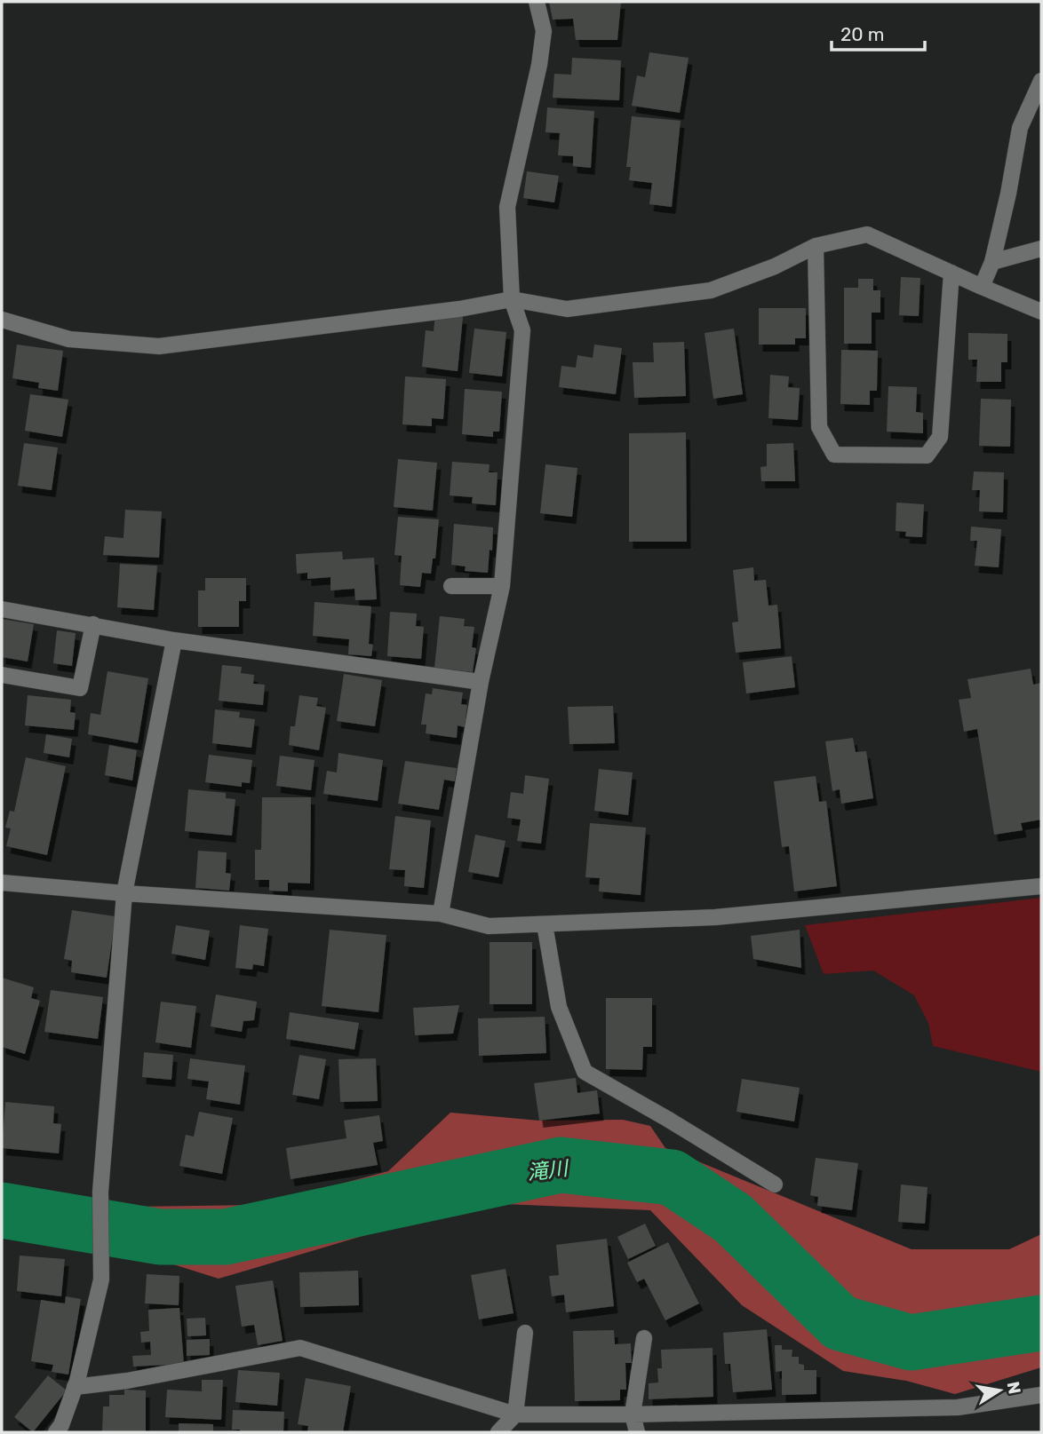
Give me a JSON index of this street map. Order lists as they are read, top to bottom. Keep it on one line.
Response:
{"water":["滝川"],"scale_bar":"20 m","north":"right"}
